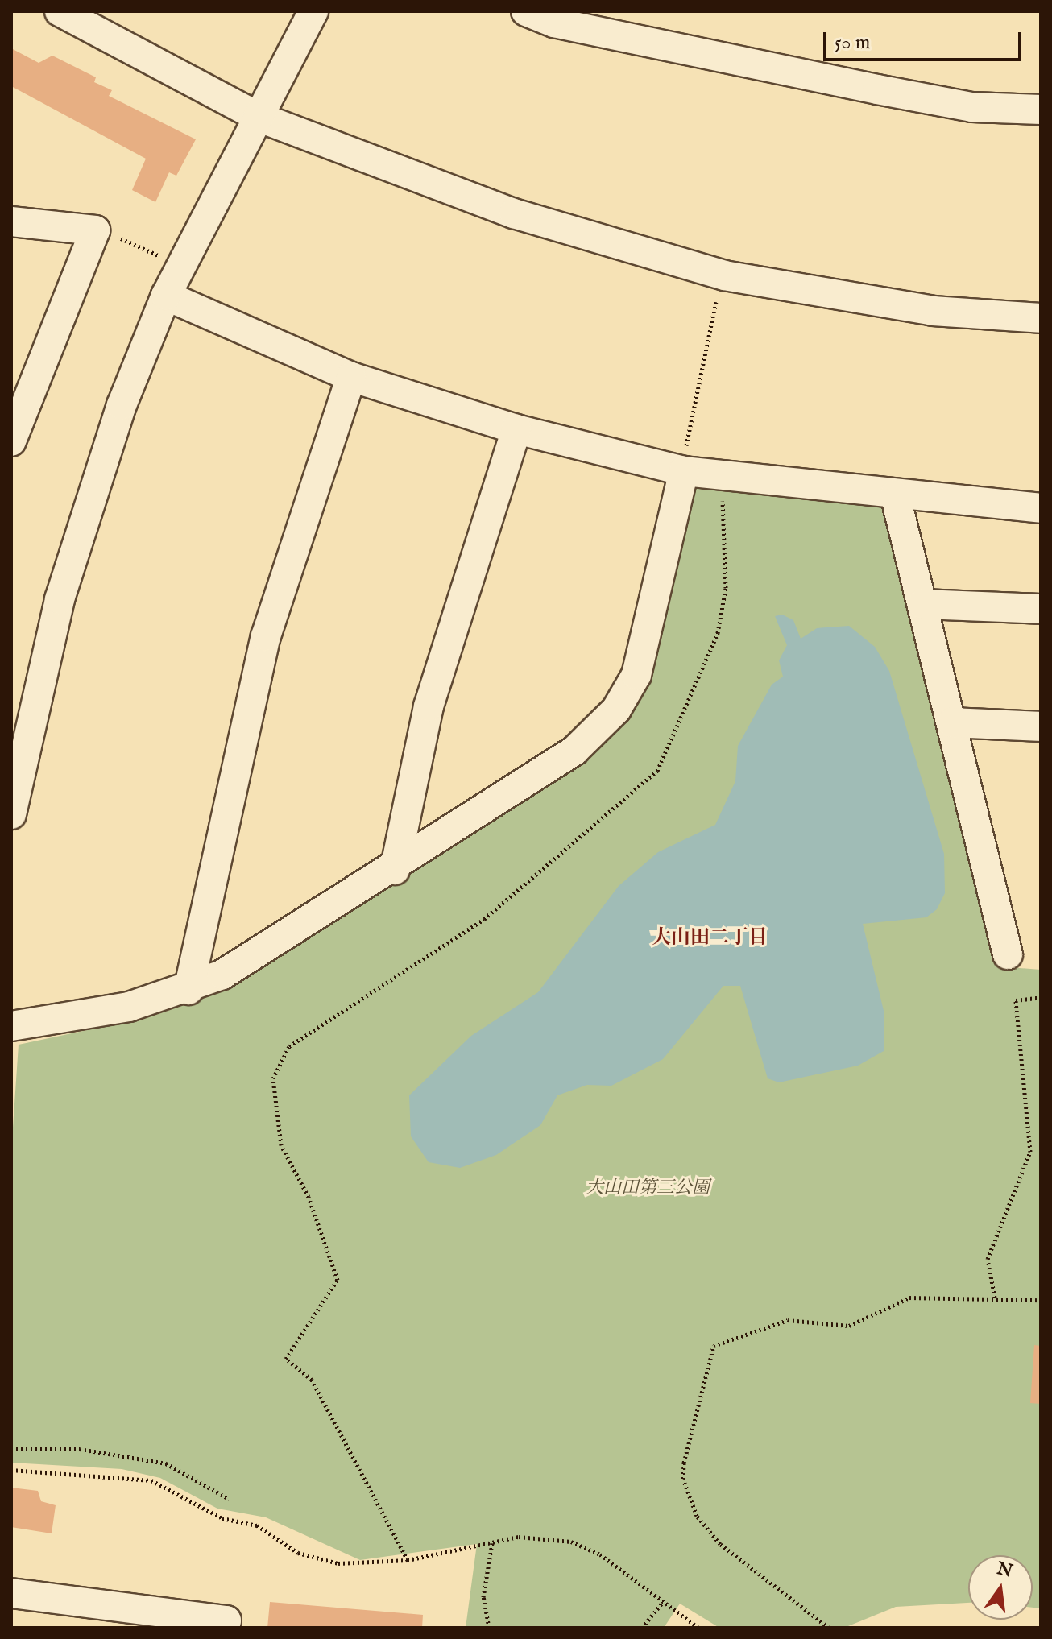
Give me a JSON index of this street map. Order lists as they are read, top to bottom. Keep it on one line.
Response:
{"districts":["大山田二丁目"],"parks":["大山田第三公園"],"scale_bar":"50 m","north":"top"}
